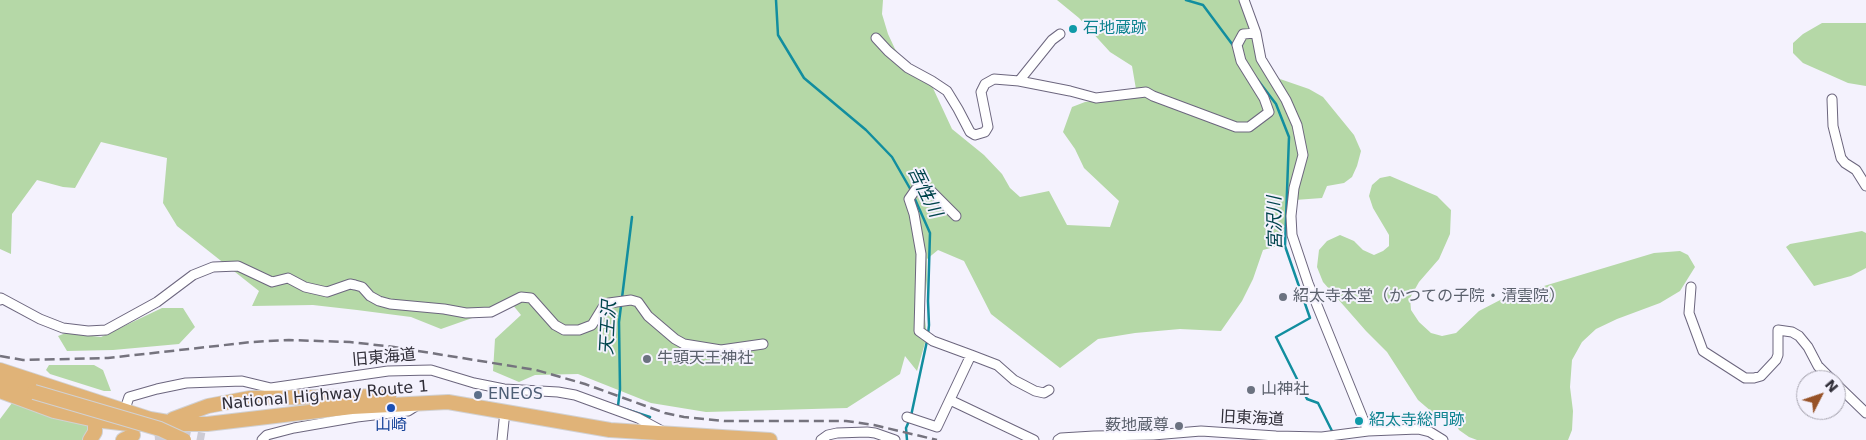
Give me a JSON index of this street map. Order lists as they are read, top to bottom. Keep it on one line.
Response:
{"streets":{"highway":["National Highway Route 1"],"street":["旧東海道"]},"crossings":[["旧東海道","National Highway Route 1"]],"water":["吾性川","宮沢川","天王沢"],"places":["石地蔵跡","紹太寺本堂（かつての子院・清雲院）","牛頭天王神社","山神社","ENEOS","山崎","紹太寺総門跡","薮地蔵尊"],"north":"top right"}
